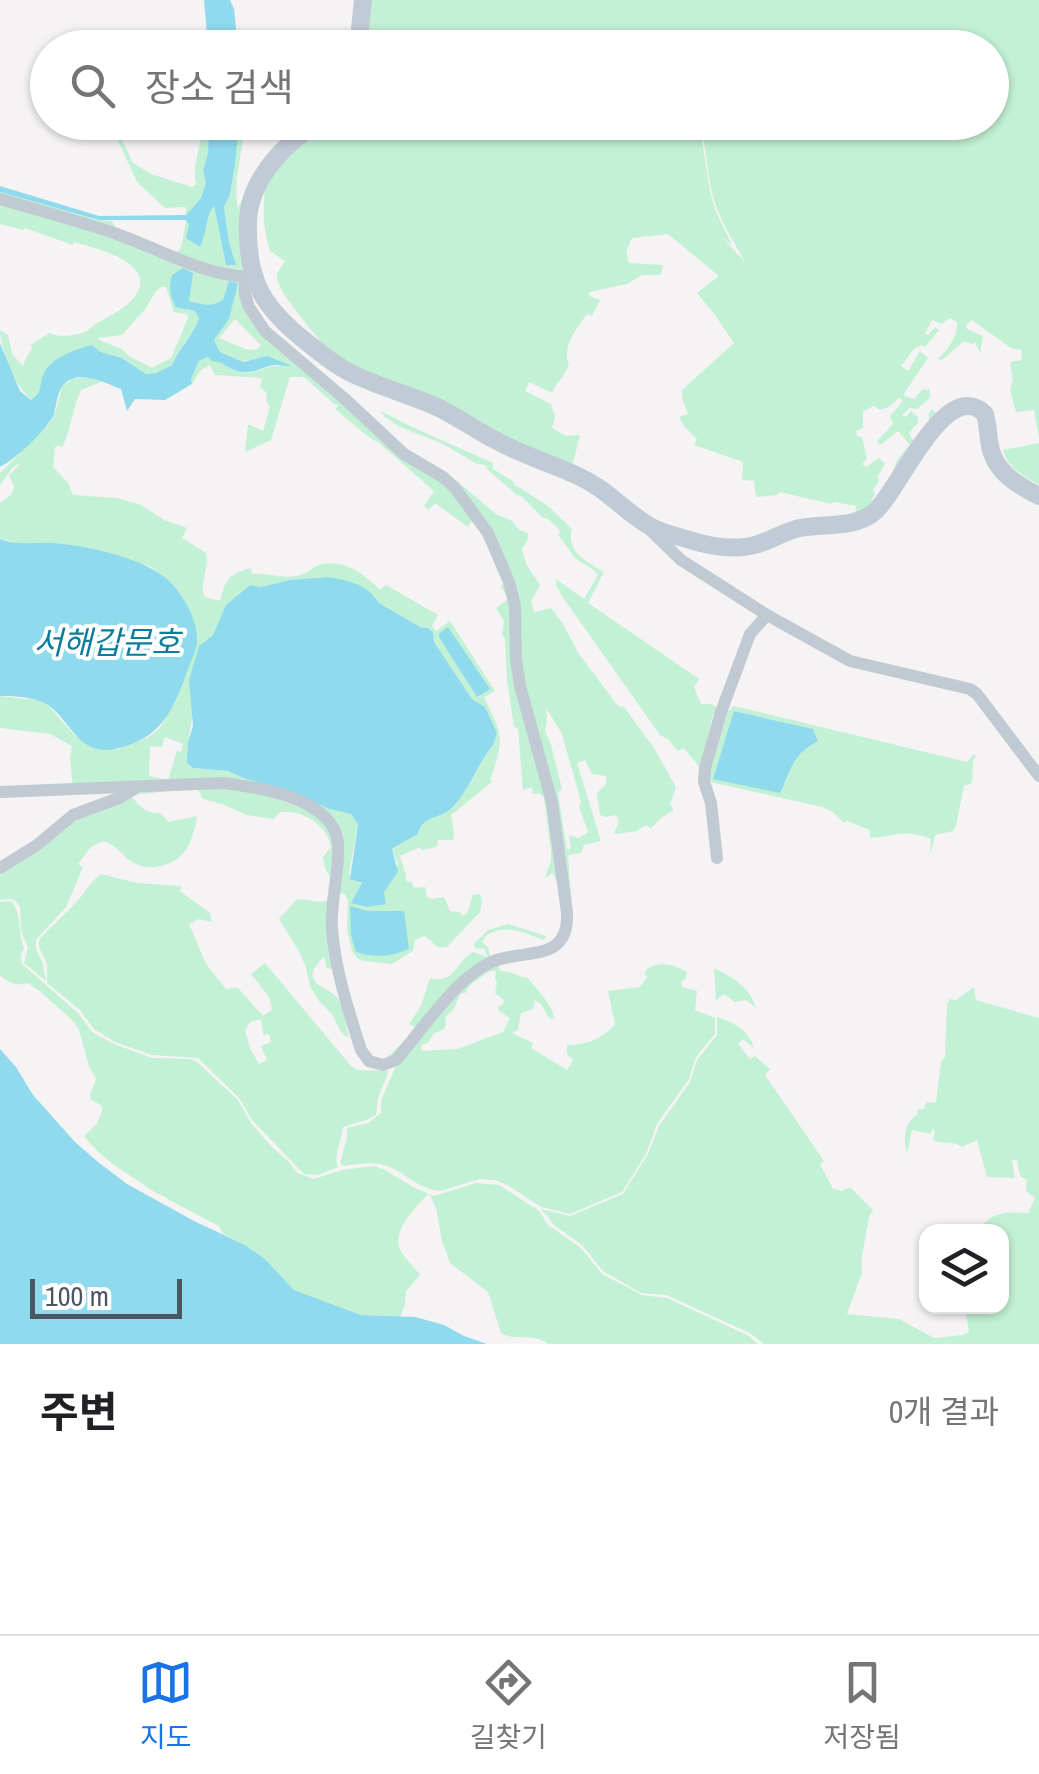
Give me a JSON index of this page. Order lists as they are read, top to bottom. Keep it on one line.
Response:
{"water":["서해갑문호"],"scale_bar":"100 m","page":{"search":"장소 검색","scale":"100 m","heading":["주변","0개 결과"],"nav":["지도","길찾기","저장됨"]}}
